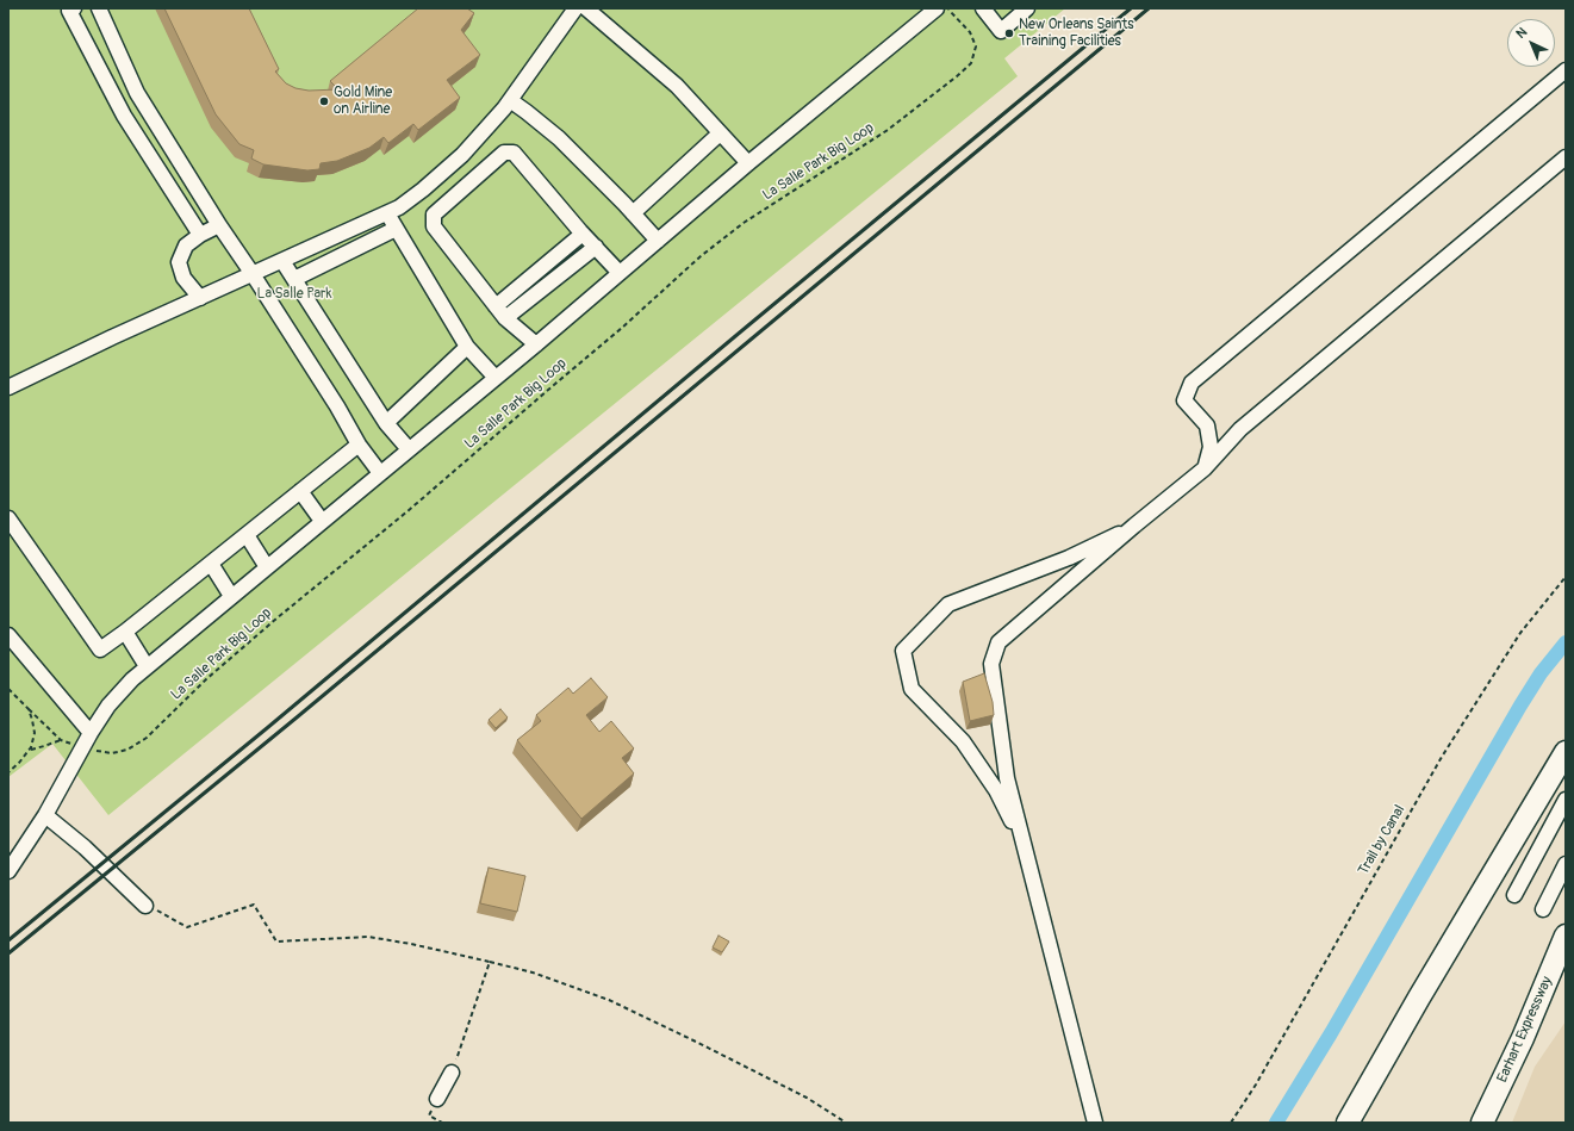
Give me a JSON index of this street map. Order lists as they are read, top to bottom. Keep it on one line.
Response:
{"streets":{"highway":["Earhart Expressway"],"path":["La Salle Park Big Loop","Trail by Canal"]},"parks":["La Salle Park"],"places":["New Orleans Saints Training Facilities","Gold Mine on Airline"],"north":"top left"}
